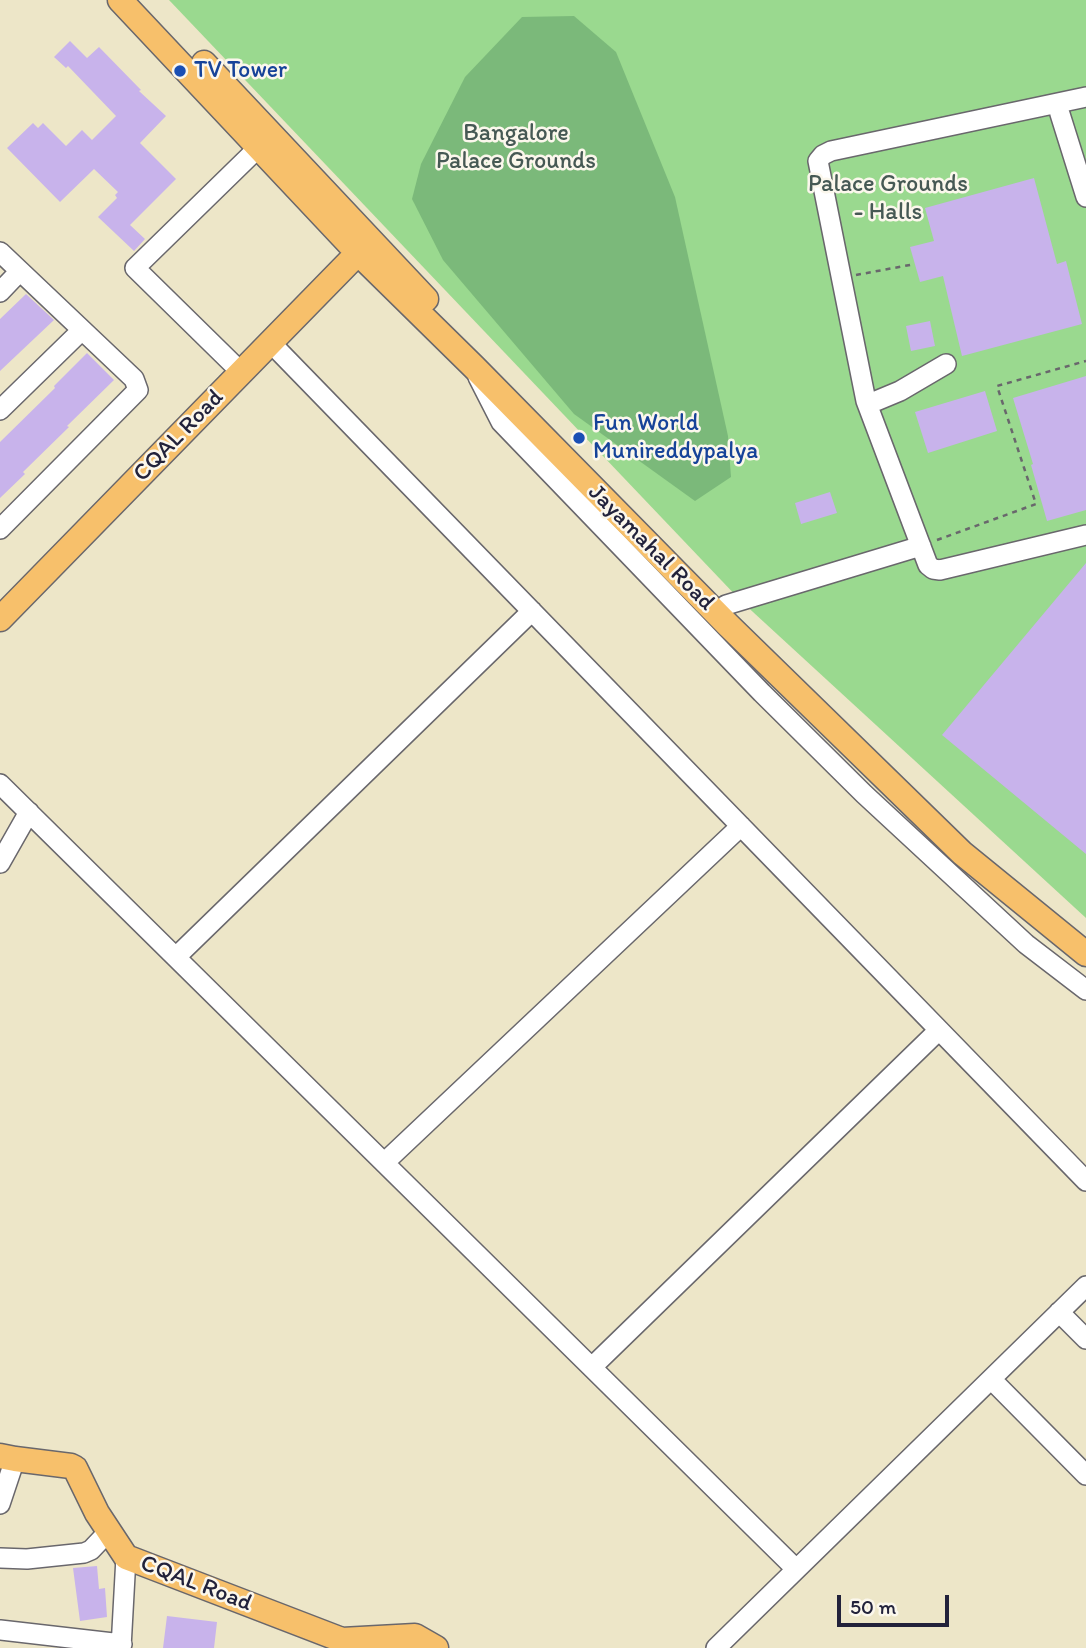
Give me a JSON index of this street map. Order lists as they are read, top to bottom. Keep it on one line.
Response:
{"streets":{"main road":["CQAL Road","Jayamahal Road"]},"crossings":[["CQAL Road","Jayamahal Road"]],"parks":["Bangalore Palace Grounds","Palace Grounds - Halls"],"places":["TV Tower","Fun World Munireddypalya"],"scale_bar":"50 m"}
